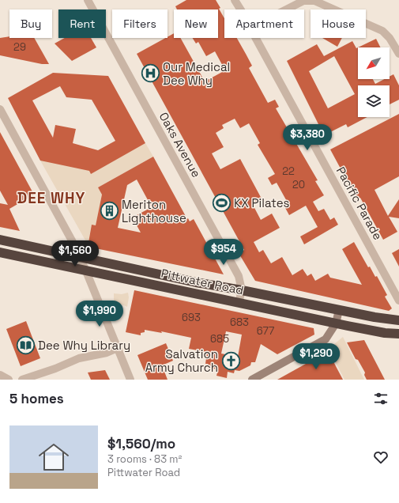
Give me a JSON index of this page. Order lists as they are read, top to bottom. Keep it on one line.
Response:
{"streets":{"highway":["Pittwater Road"],"street":["Oaks Avenue","Pacific Parade"]},"crossings":[["Oaks Avenue","Pittwater Road"]],"districts":["DEE WHY"],"places":{"hospital":["Our Medical Dee Why"],"sports":["KX Pilates"],"building":["Meriton Lighthouse"],"library":["Dee Why Library"],"church":["Salvation Army Church"]},"house_numbers":["29","22","20","693","683","677","685"],"north":"bottom left","page":{"chip":["Buy","Rent","Filters","New","Apartment","House"],"price":["$3,380","$954","$1,560","$1,990","$1,290"],"heading":"5 homes","list":[{"name":"$1,560/mo","note":"3 rooms · 83 m² · Pittwater Road"}]}}
